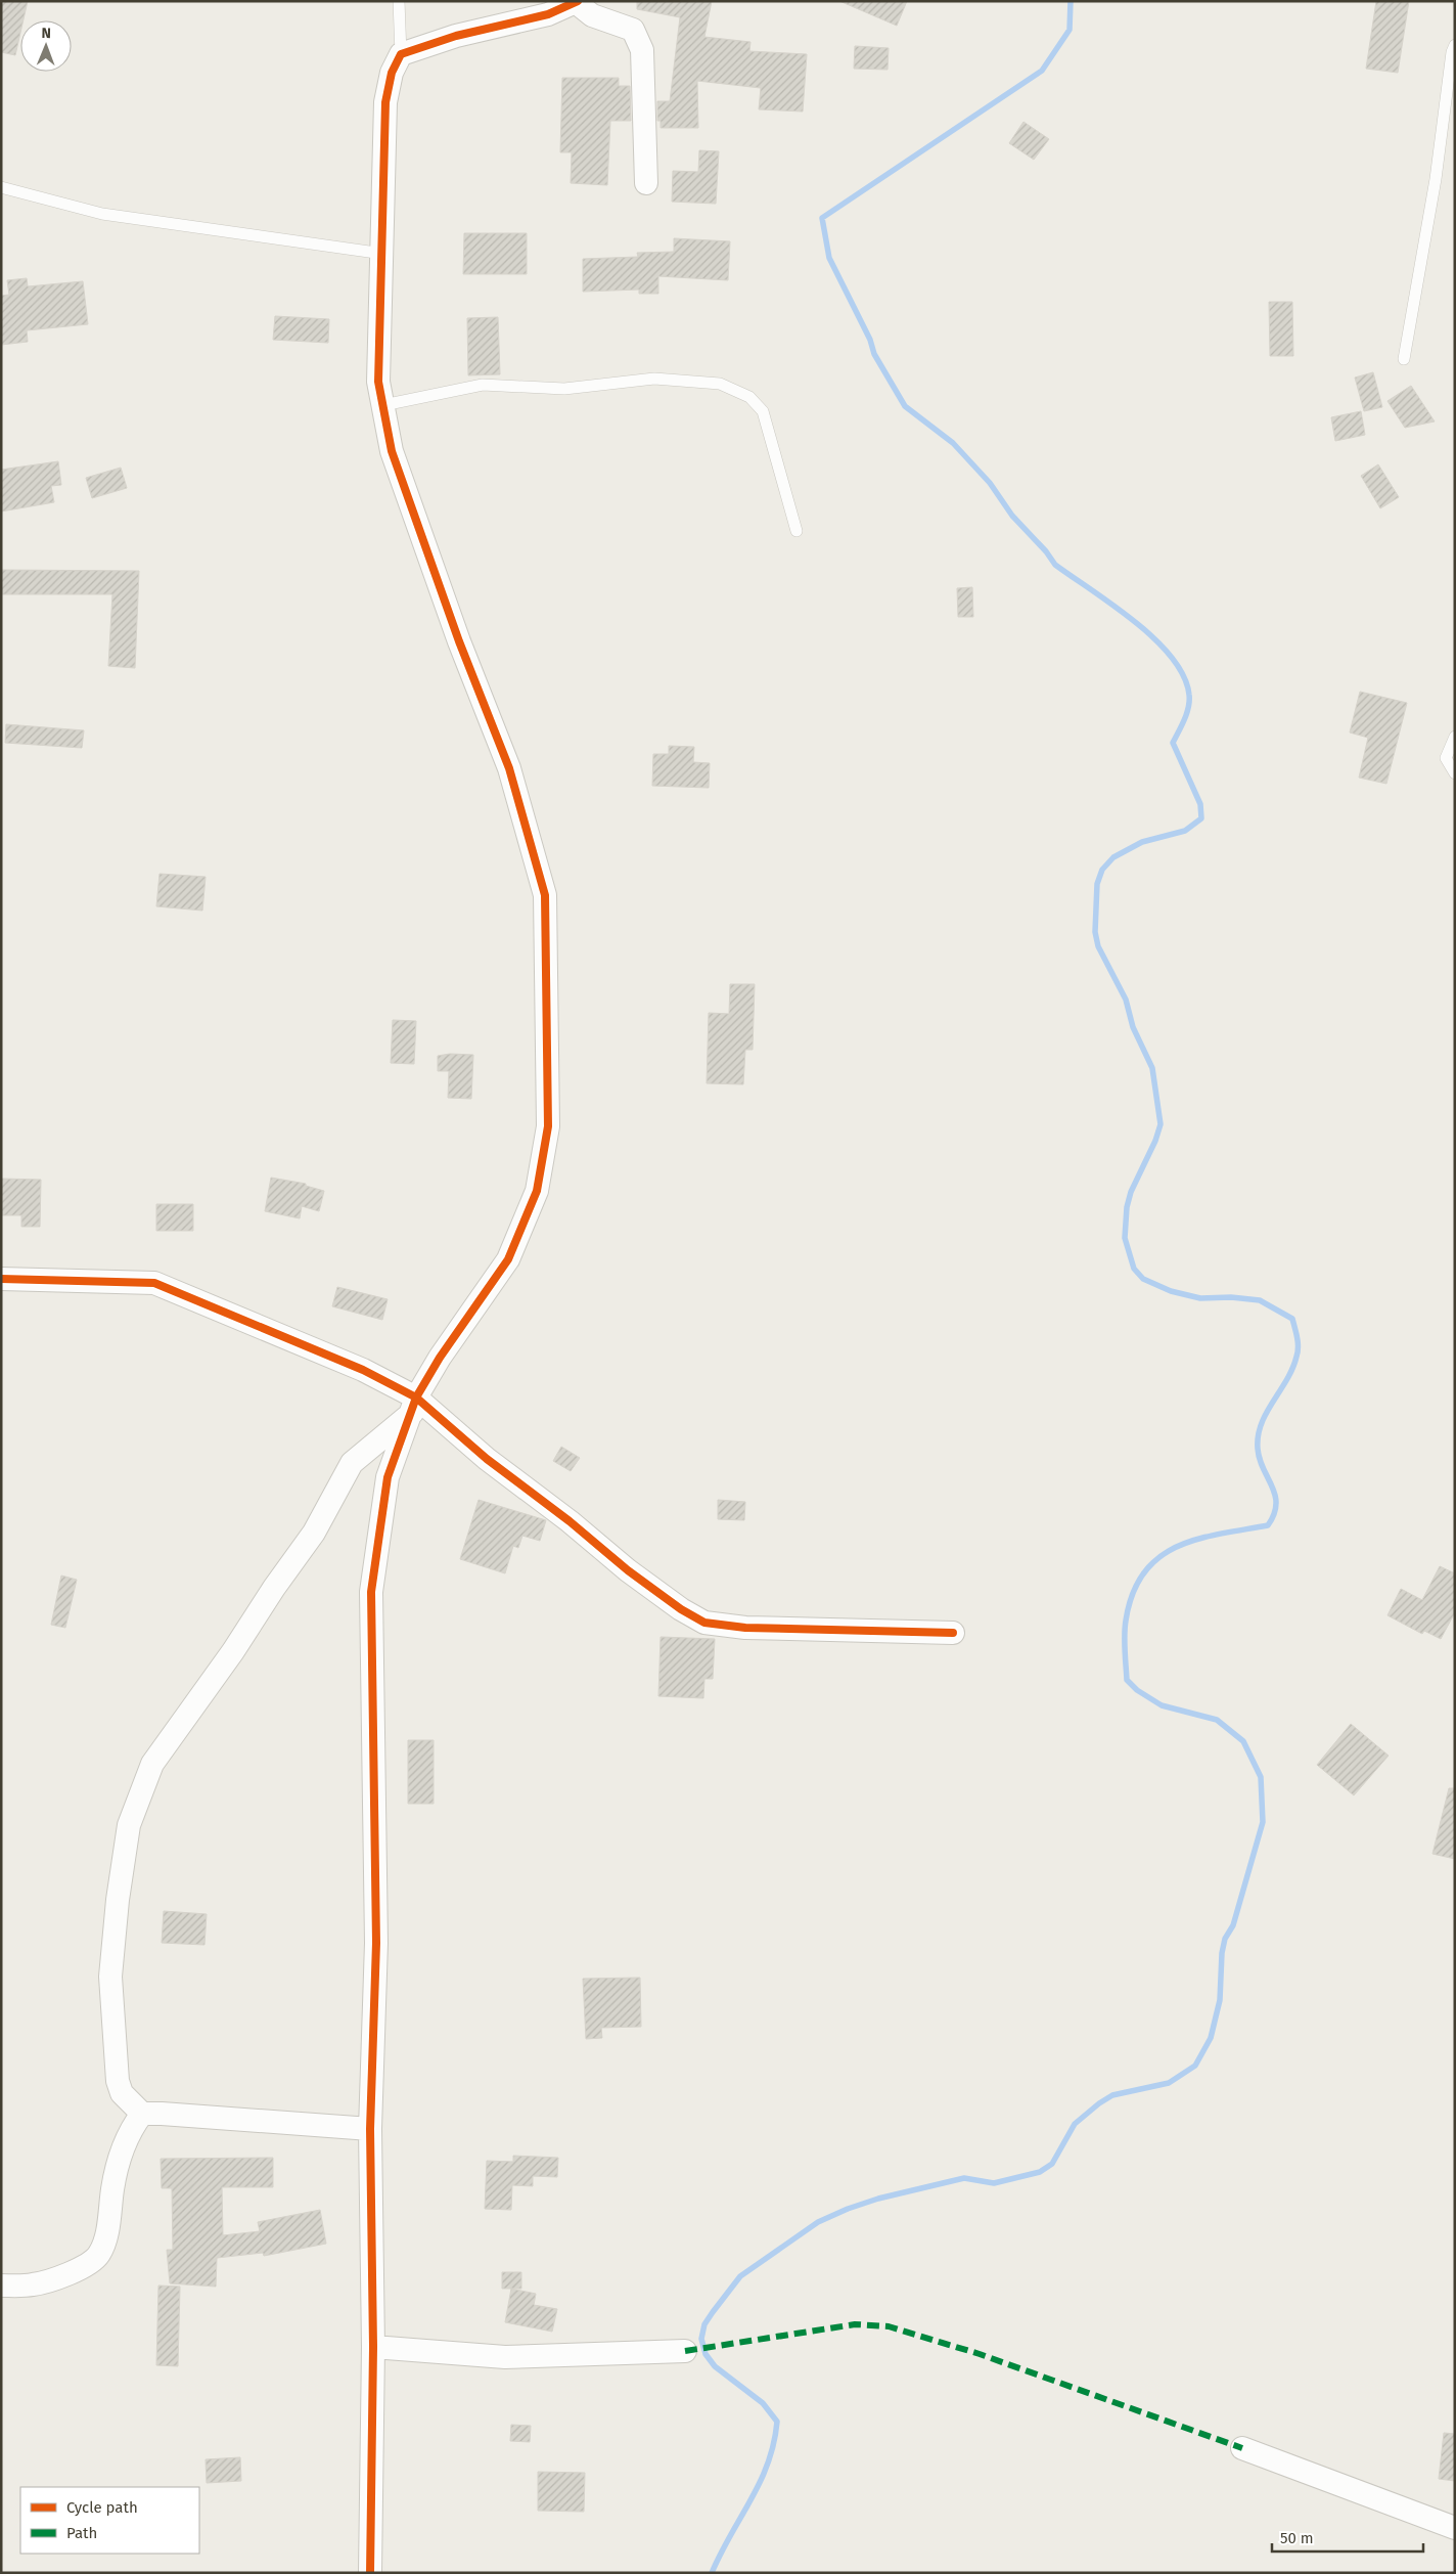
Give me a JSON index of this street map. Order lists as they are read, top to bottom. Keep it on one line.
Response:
{"legend":["Cycle path","Path"],"scale_bar":"50 m","north":"top"}
